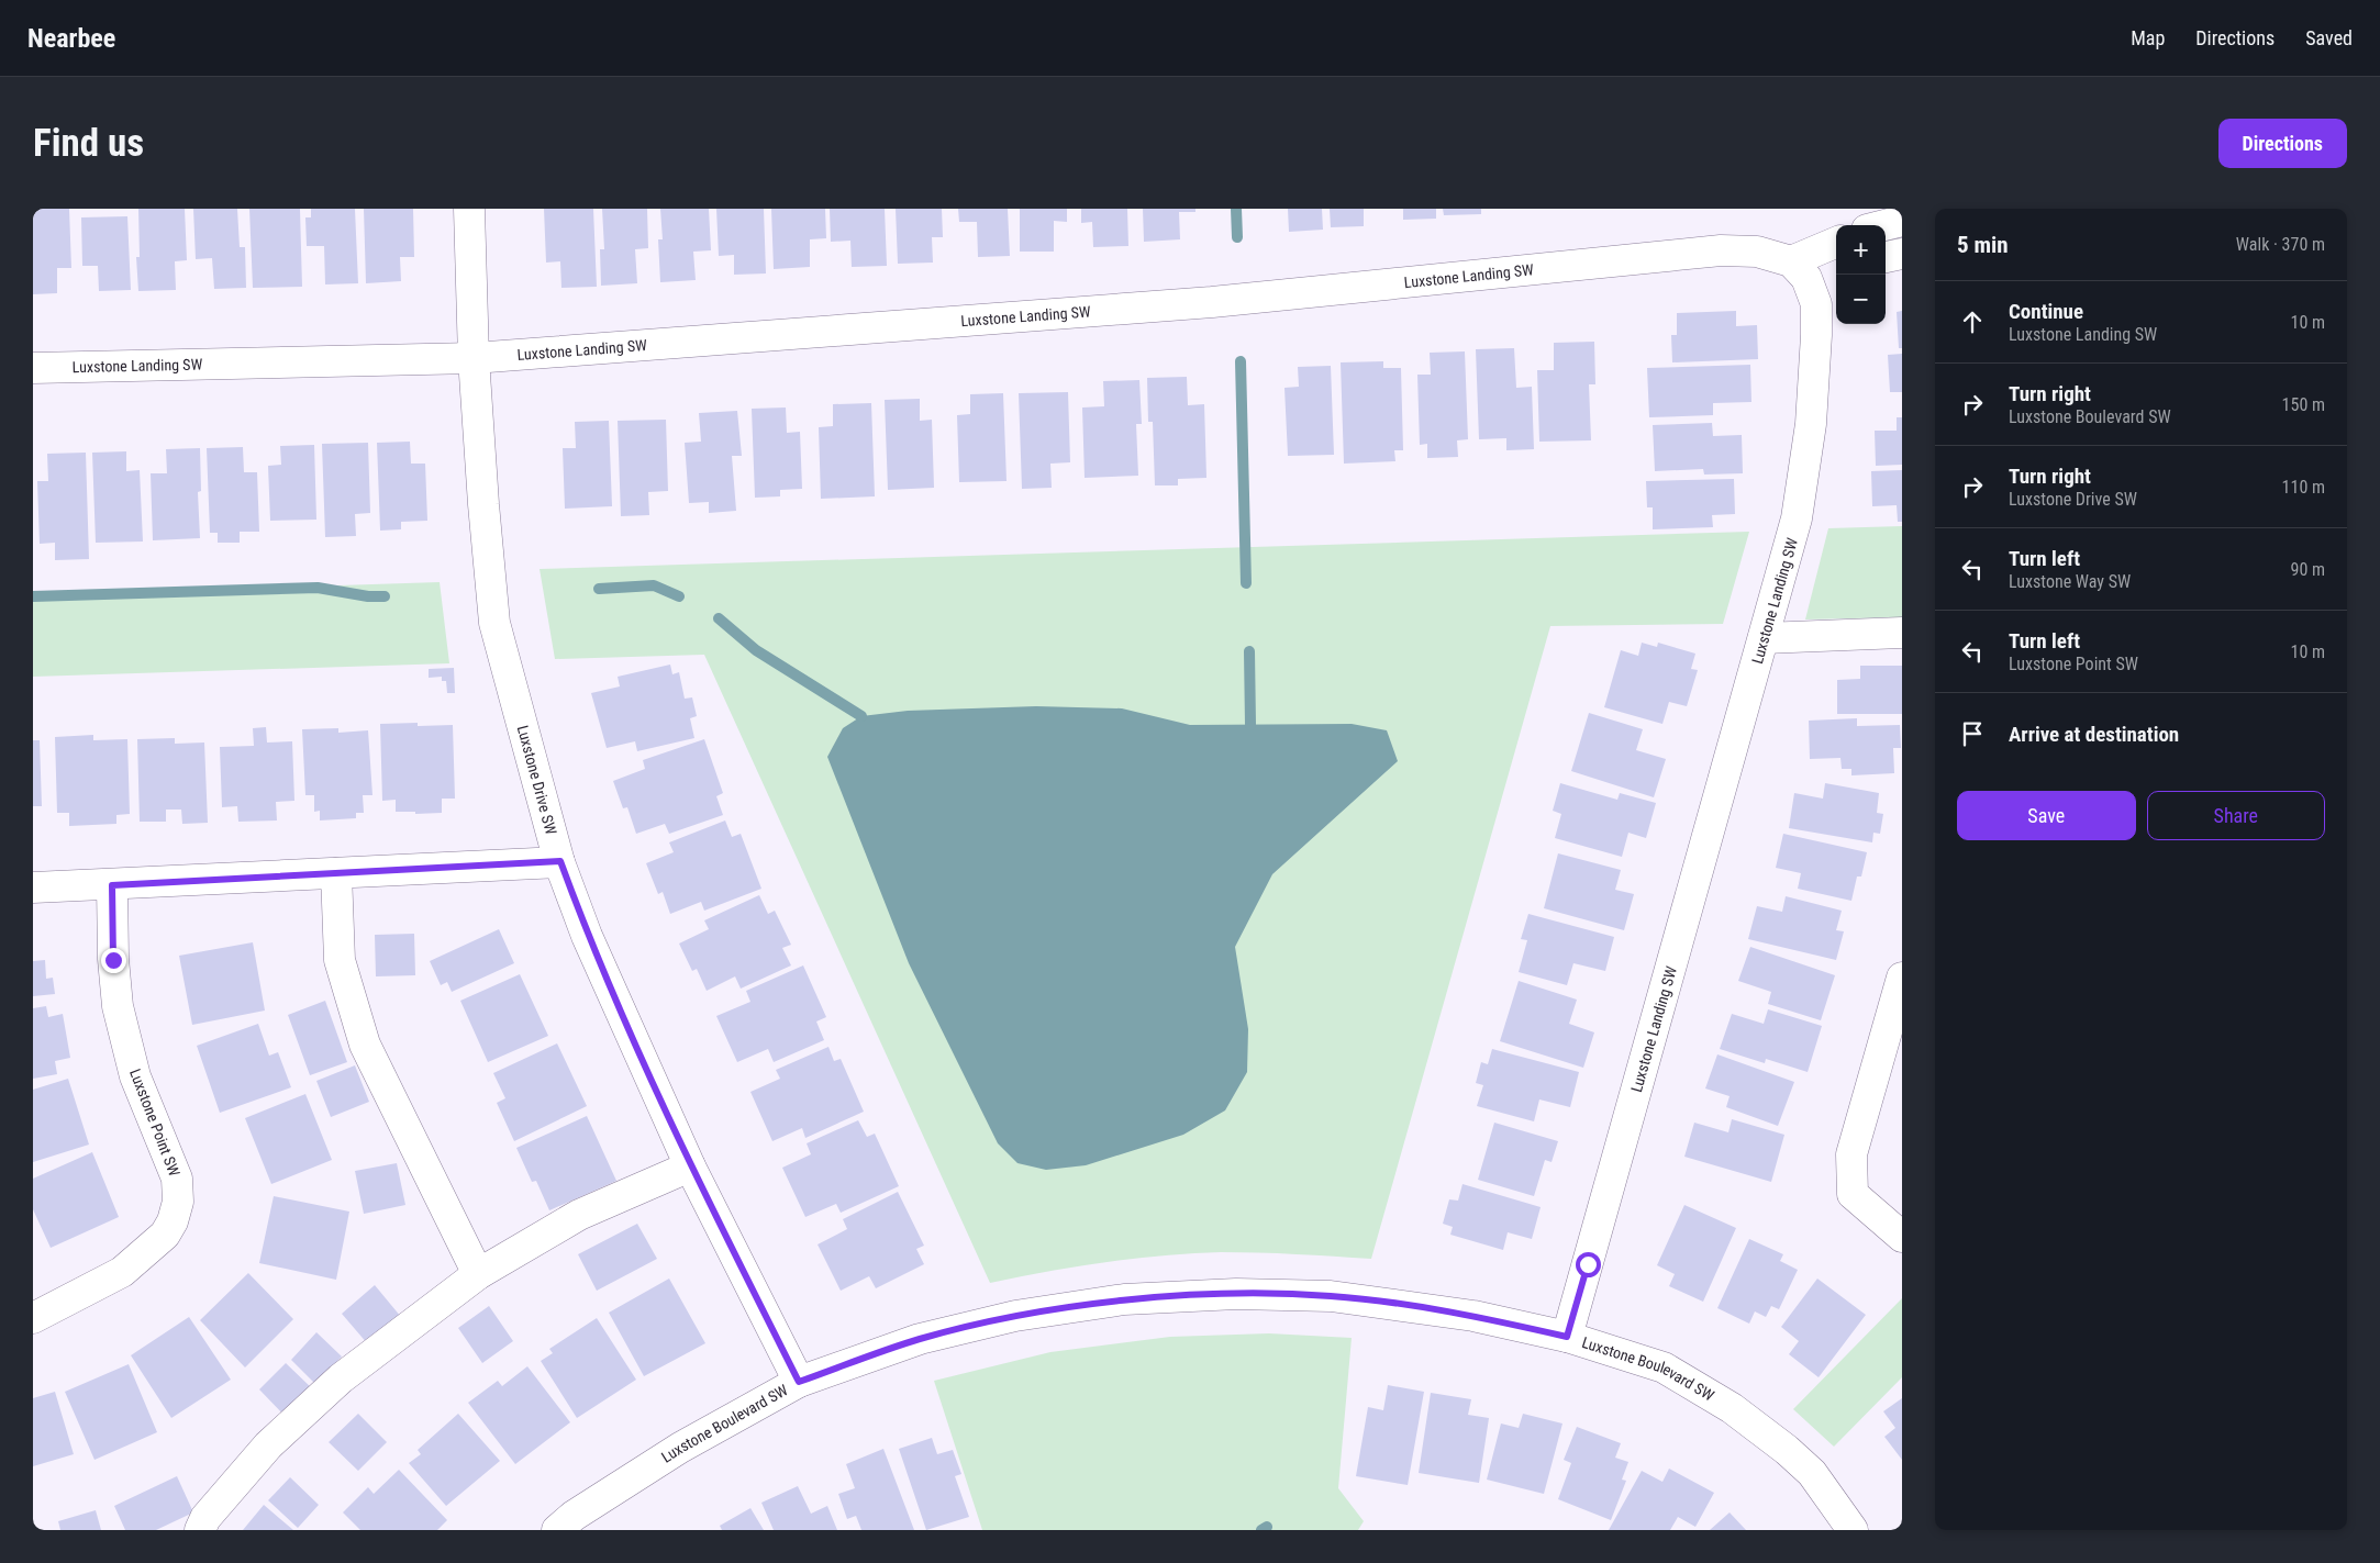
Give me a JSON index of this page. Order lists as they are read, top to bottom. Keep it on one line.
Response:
{"streets":{"street":["Luxstone Landing SW","Luxstone Drive SW","Luxstone Point SW","Luxstone Boulevard SW"]},"crossings":[["Luxstone Landing SW","Luxstone Drive SW"],["Luxstone Landing SW","Luxstone Boulevard SW"],["Luxstone Drive SW","Luxstone Boulevard SW"]],"page":{"header":"Nearbee","nav":["Map","Directions","Saved"],"buttons":["Directions",["Save","Share"]],"title":"Find us","heading":["5 min","Walk · 370 m"],"map_buttons":["+","−"],"list":[["Continue","Luxstone Landing SW","10 m"],["Turn right","Luxstone Boulevard SW","150 m"],["Turn right","Luxstone Drive SW","110 m"],["Turn left","Luxstone Way SW","90 m"],["Turn left","Luxstone Point SW","10 m"],"Arrive at destination"]}}
